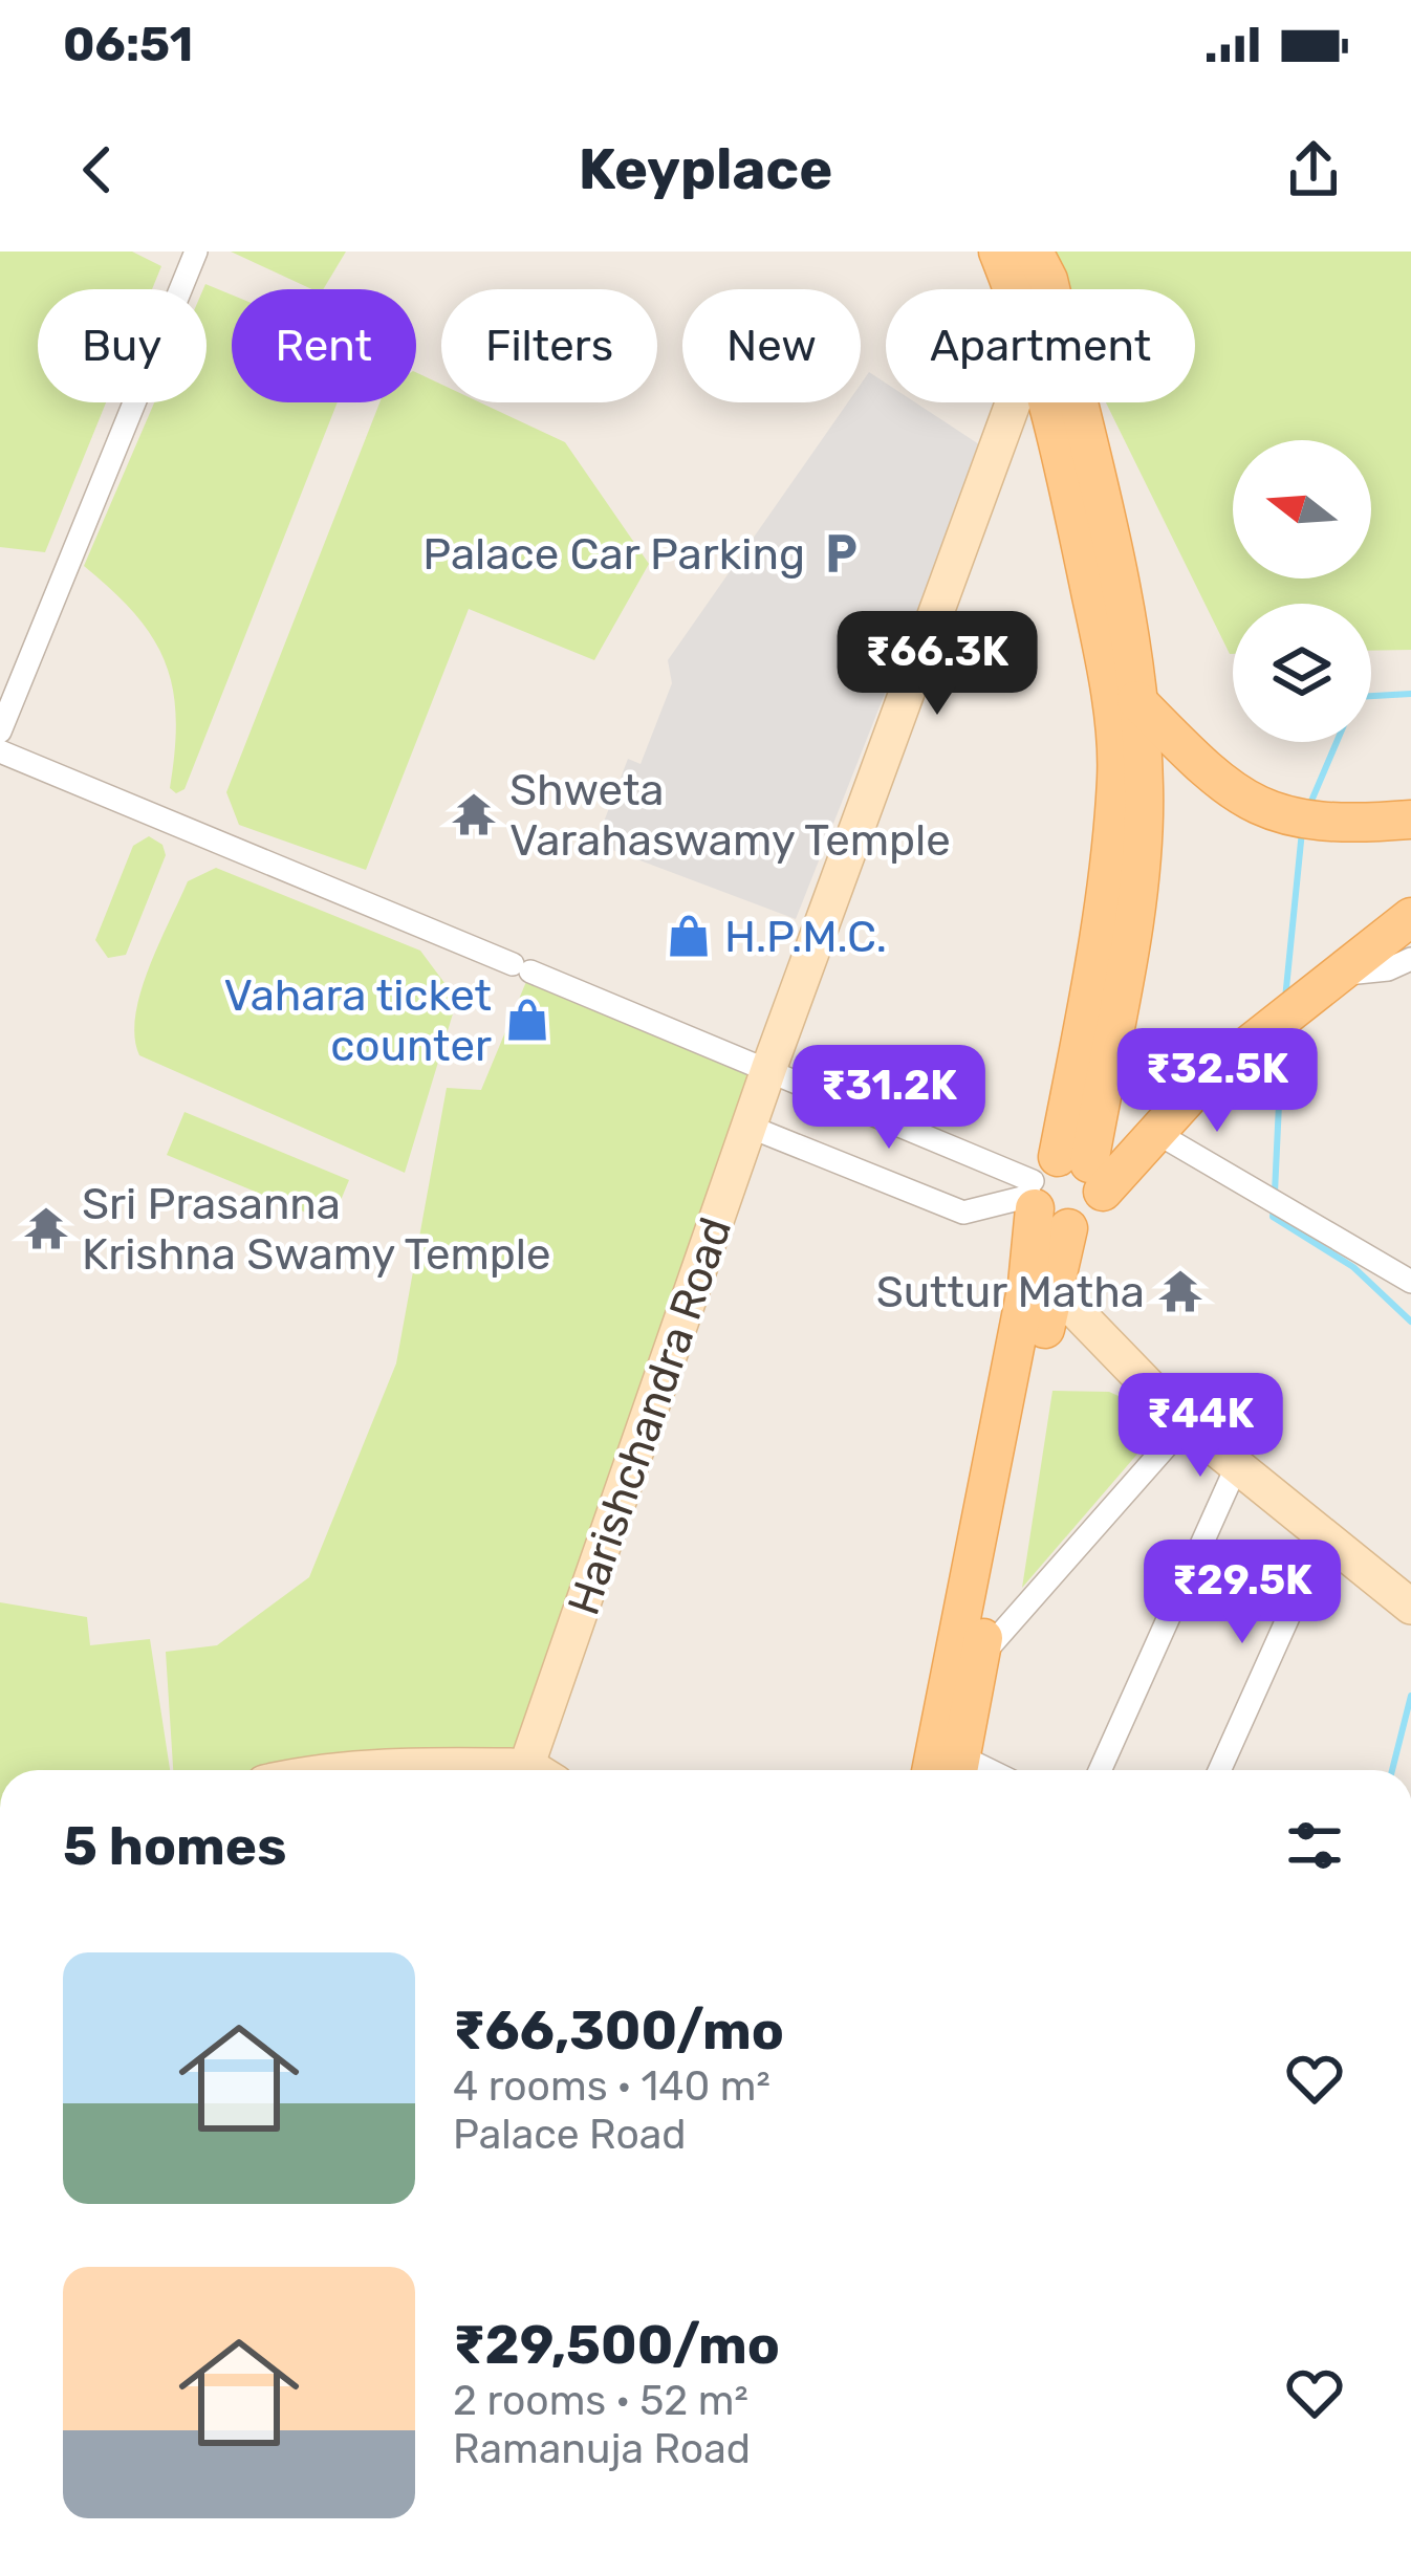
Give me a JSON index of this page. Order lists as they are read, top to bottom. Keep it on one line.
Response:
{"streets":{"street":["Harishchandra Road"]},"places":{"parking":["Palace Car Parking"],"temple":["Shweta Varahaswamy Temple","Sri Prasanna Krishna Swamy Temple","Suttur Matha"],"shop":["H.P.M.C.","Vahara ticket counter"]},"north":"left","page":{"status":"06:51","header":"Keyplace","chip":["Buy","Rent","Filters","New","Apartment"],"price":["₹66.3K","₹32.5K","₹31.2K","₹44K","₹29.5K"],"heading":"5 homes","list":[{"name":"₹66,300/mo","note":"4 rooms · 140 m² · Palace Road"},{"name":"₹29,500/mo","note":"2 rooms · 52 m² · Ramanuja Road"}]}}
